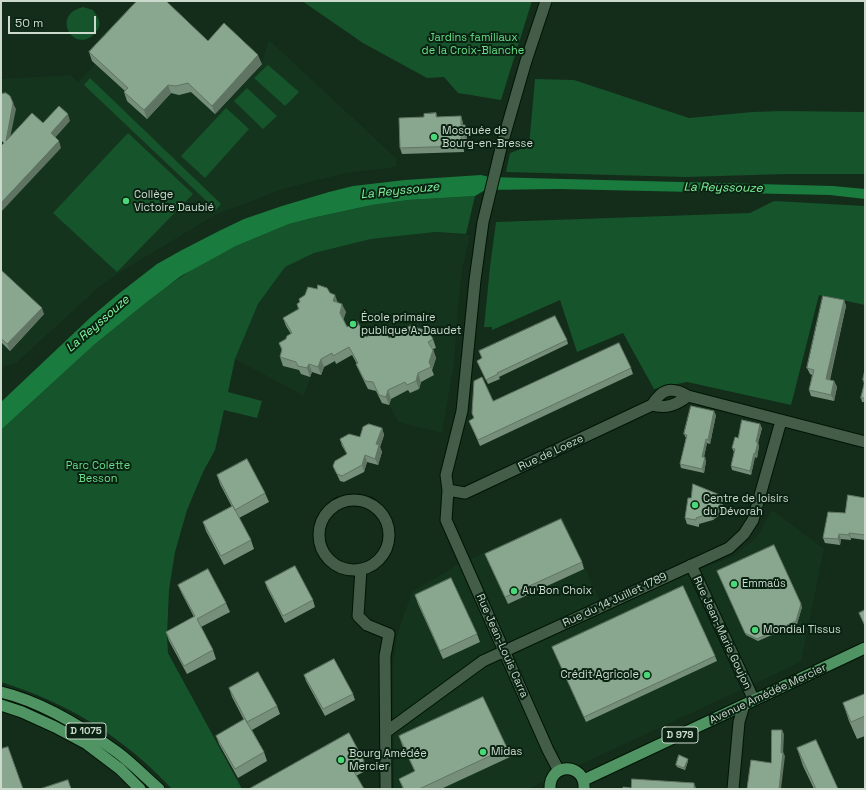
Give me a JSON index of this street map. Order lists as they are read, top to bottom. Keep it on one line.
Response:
{"streets":{"main road":["Avenue Amédée Mercier","D 1075","D 979"],"street":["Rue de Loeze","Rue du 14 Juillet 1789","Rue Jean-Marie Goujon","Rue Jean-Louis Carra"]},"crossings":[["Rue de Loeze","Rue du 14 Juillet 1789"],["Rue de Loeze","Rue Jean-Louis Carra"],["Rue du 14 Juillet 1789","Rue Jean-Marie Goujon"],["Rue du 14 Juillet 1789","Rue Jean-Louis Carra"],["Rue Jean-Marie Goujon","Avenue Amédée Mercier"]],"water":["La Reyssouze"],"parks":["Jardins familiaux de la Croix-Blanche","Parc Colette Besson"],"places":["Mosquée de Bourg-en-Bresse","Collège Victoire Daubié","École primaire publique A. Daudet","Centre de loisirs du Dévorah","Emmaüs","Au Bon Choix","Mondial Tissus","Crédit Agricole","Midas","Bourg Amédée Mercier"],"scale_bar":"50 m"}
